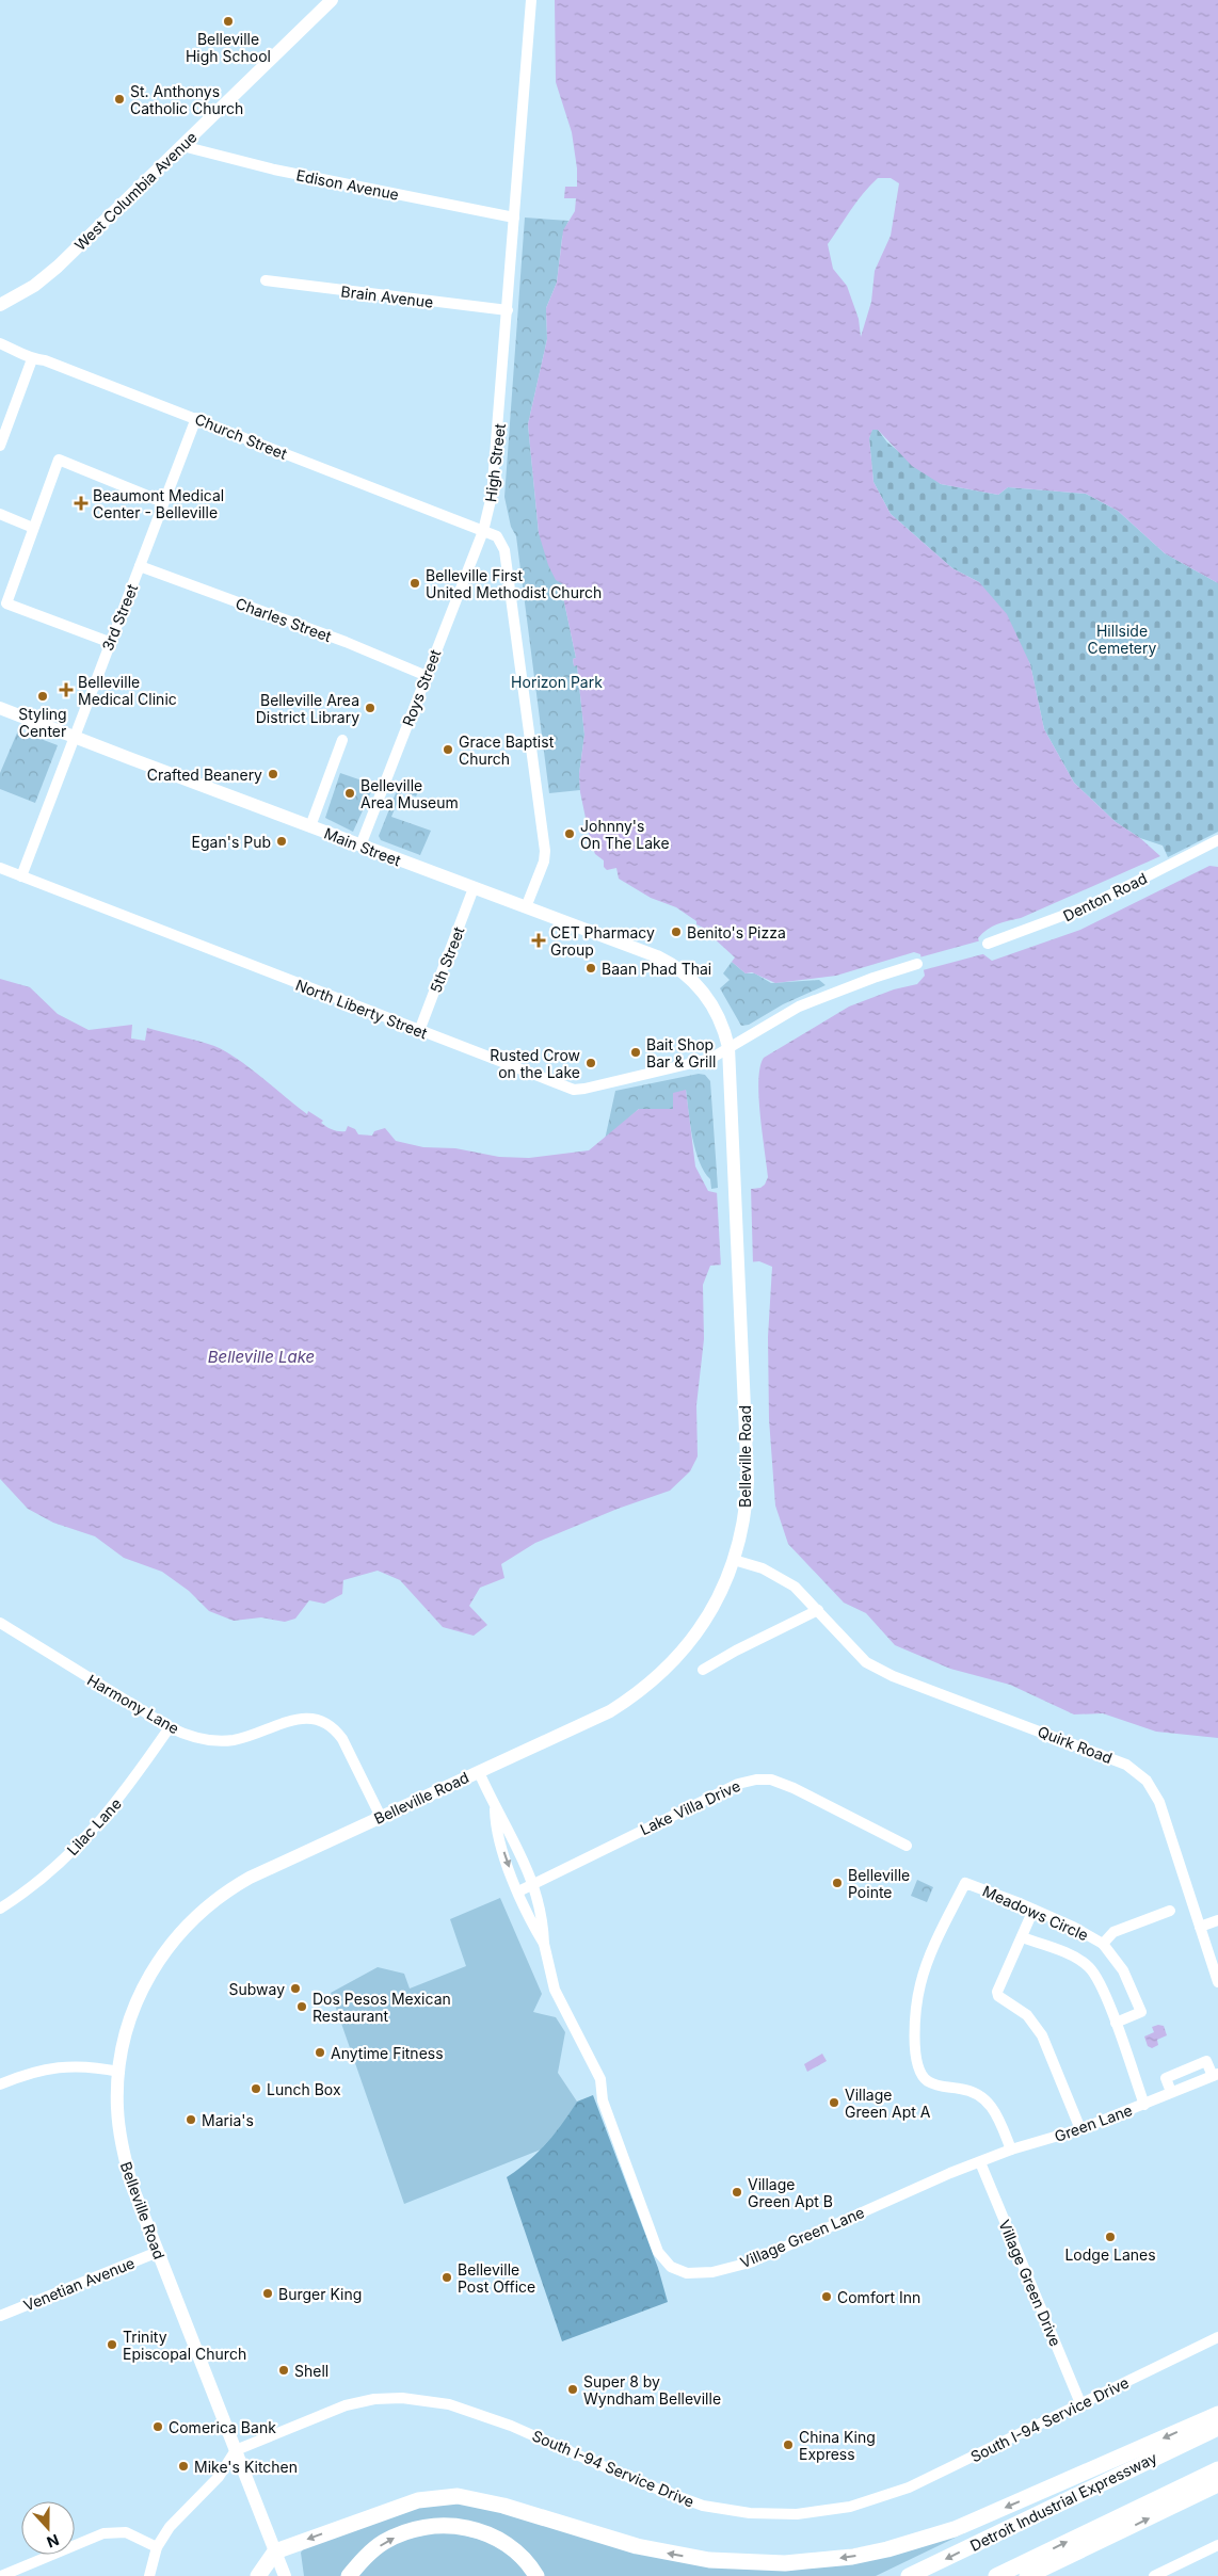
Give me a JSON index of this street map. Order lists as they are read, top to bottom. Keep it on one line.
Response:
{"streets":{"highway":["Detroit Industrial Expressway"],"main road":["West Columbia Avenue","Main Street","Belleville Road"],"street":["Edison Avenue","Brain Avenue","Church Street","High Street","3rd Street","Charles Street","Roys Street","Denton Road","5th Street","North Liberty Street","Harmony Lane","Quirk Road","Lake Villa Drive","Lilac Lane","Meadows Circle","Green Lane","Village Green Lane","Village Green Drive","Venetian Avenue","South I-94 Service Drive"]},"crossings":[["Edison Avenue","West Columbia Avenue"],["Edison Avenue","High Street"],["Brain Avenue","High Street"],["Church Street","High Street"],["Church Street","3rd Street"],["Church Street","Roys Street"],["High Street","Roys Street"],["3rd Street","Charles Street"],["3rd Street","Main Street"],["3rd Street","North Liberty Street"],["Charles Street","Roys Street"],["Roys Street","Main Street"],["Main Street","5th Street"],["Main Street","Belleville Road"],["5th Street","North Liberty Street"],["North Liberty Street","Belleville Road"],["Belleville Road","Harmony Lane"],["Belleville Road","Quirk Road"],["Belleville Road","Venetian Avenue"],["Belleville Road","South I-94 Service Drive"],["Harmony Lane","Lilac Lane"],["Meadows Circle","Green Lane"],["Green Lane","Village Green Lane"],["Green Lane","Village Green Drive"],["Village Green Lane","Village Green Drive"],["Village Green Drive","South I-94 Service Drive"]],"water":["Belleville Lake"],"parks":["Hillside Cemetery","Horizon Park"],"places":{"other":["Belleville High School","St. Anthonys Catholic Church","Belleville First United Methodist Church","Styling Center","Belleville Area District Library","Grace Baptist Church","Crafted Beanery","Belleville Area Museum","Johnny's On The Lake","Egan's Pub","Benito's Pizza","Baan Phad Thai","Bait Shop Bar & Grill","Rusted Crow on the Lake","Belleville Pointe","Subway","Dos Pesos Mexican Restaurant","Anytime Fitness","Lunch Box","Village Green Apt A","Maria's","Village Green Apt B","Lodge Lanes","Belleville Post Office","Burger King","Comfort Inn","Trinity Episcopal Church","Shell","Super 8 by Wyndham Belleville","Comerica Bank","China King Express","Mike's Kitchen"],"health":["Beaumont Medical Center - Belleville","Belleville Medical Clinic","CET Pharmacy Group"]},"north":"bottom"}
